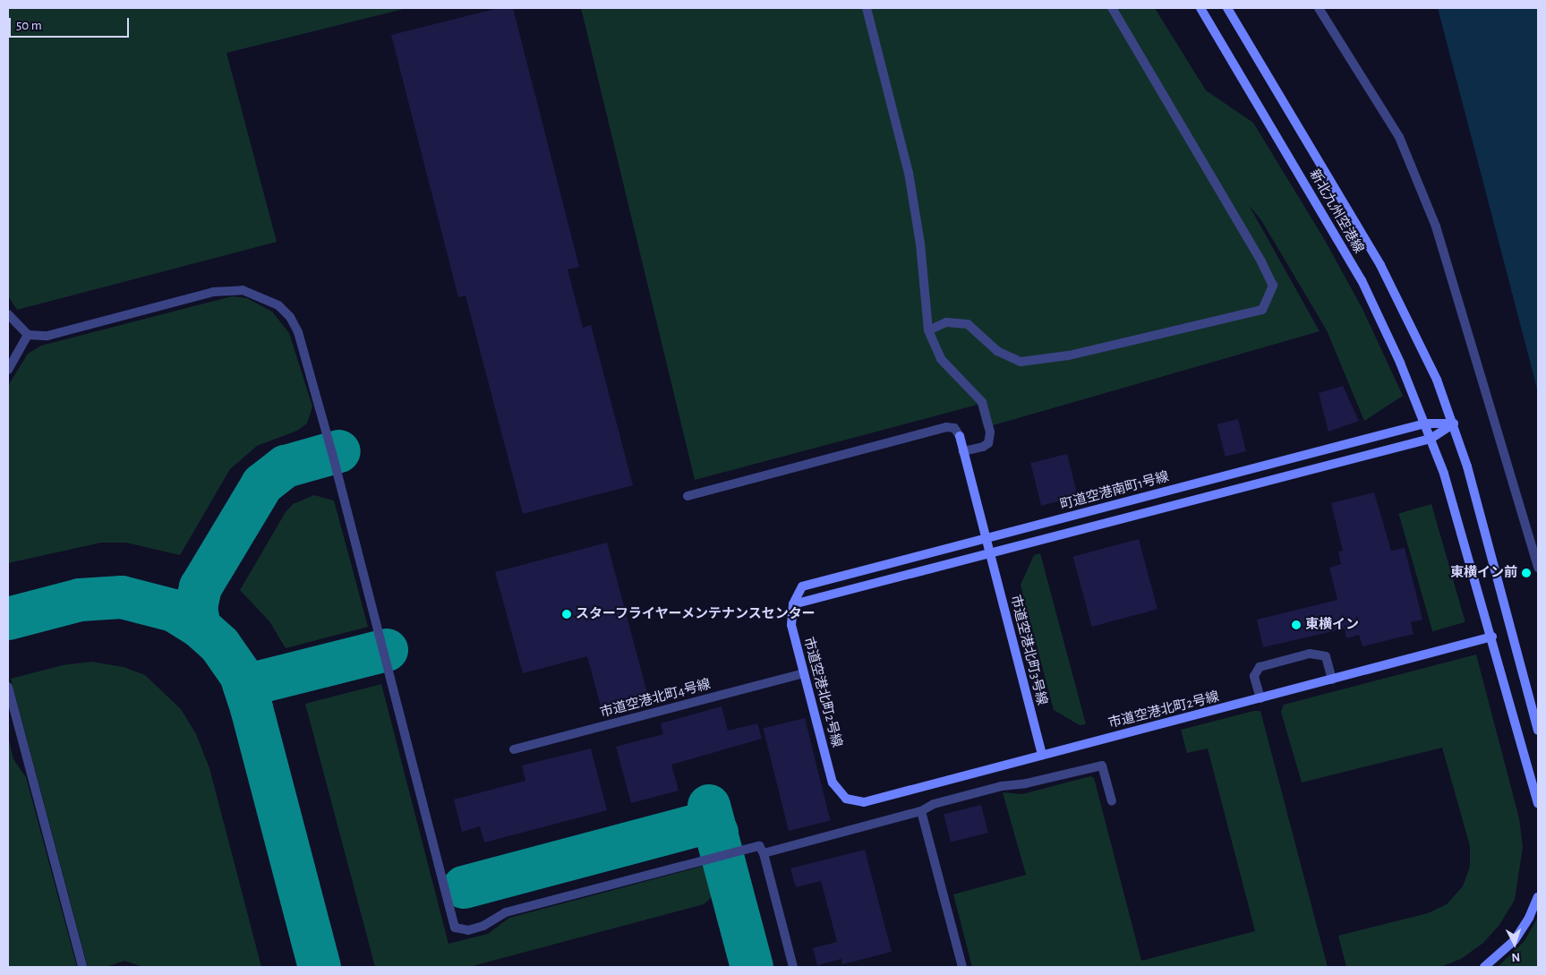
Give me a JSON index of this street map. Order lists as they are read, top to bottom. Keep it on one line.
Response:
{"streets":{"street":["新北九州空港線","町道空港南町1号線","市道空港北町3号線","市道空港北町2号線","市道空港北町4号線"]},"crossings":[["新北九州空港線","町道空港南町1号線"],["新北九州空港線","市道空港北町2号線"],["町道空港南町1号線","市道空港北町3号線"],["町道空港南町1号線","市道空港北町2号線"],["市道空港北町3号線","市道空港北町2号線"],["市道空港北町2号線","市道空港北町4号線"]],"places":["東横イン前","スターフライヤーメンテナンスセンター","東横イン"],"scale_bar":"50 m","north":"bottom"}
